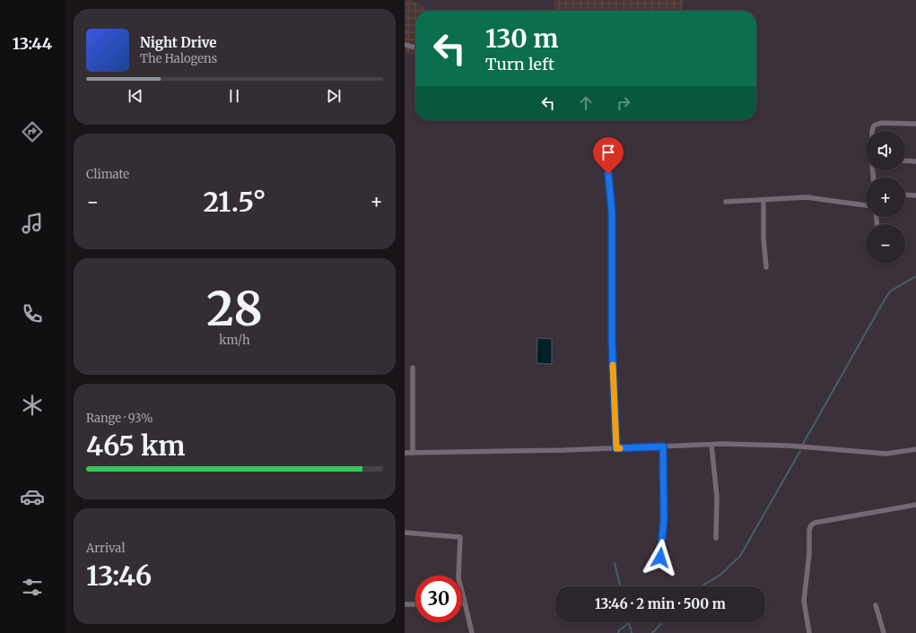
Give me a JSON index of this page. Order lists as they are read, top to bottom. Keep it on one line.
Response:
{"page":{"tabs":"13:44","turn":["130 m","Turn left"],"song":["Night Drive","The Halogens"],"map_buttons":["+","−"],"tile":["Climate",["28","km/h"],["Range · 93%","465 km"],["Arrival","13:46"]],"heat":["−","21.5°","+"],"limit":"30","trip":"13:46 · 2 min · 500 m"}}
